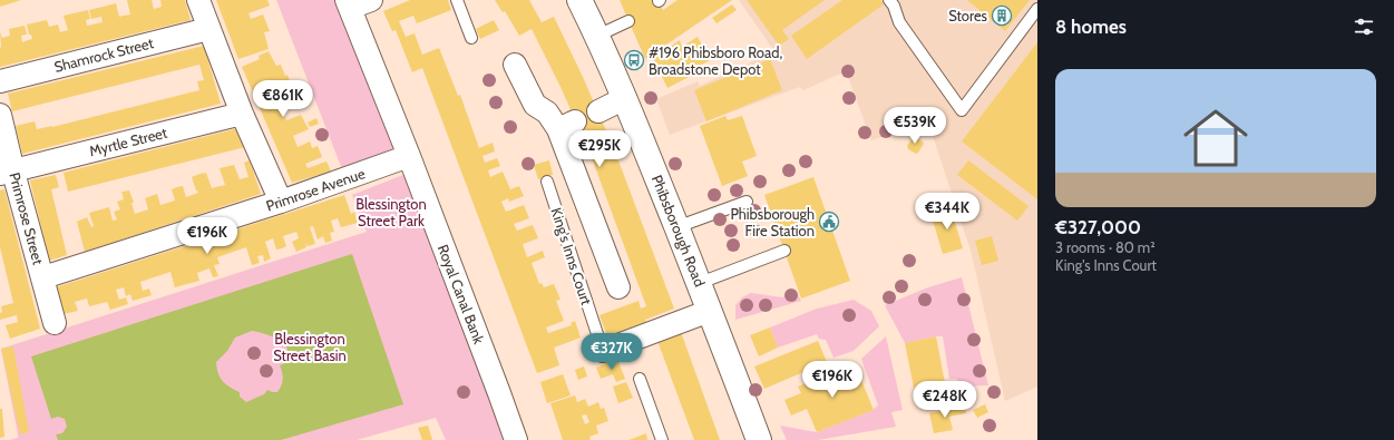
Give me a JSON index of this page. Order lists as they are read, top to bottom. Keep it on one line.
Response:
{"streets":{"main road":["Phibsborough Road"],"street":["Shamrock Street","Myrtle Street","Primrose Avenue","Primrose Street","King's Inns Court","Royal Canal Bank"]},"crossings":[["Myrtle Street","Primrose Street"],["Primrose Avenue","Primrose Street"],["Primrose Avenue","Royal Canal Bank"],["Phibsborough Road","King's Inns Court"]],"parks":["Blessington Street Park","Blessington Street Basin"],"places":{"building":["Stores"],"bus stop":["#196 Phibsboro Road, Broadstone Depot"],"public building":["Phibsborough Fire Station"]},"page":{"heading":"8 homes","list":[{"name":"€327,000","note":"3 rooms · 80 m² · King's Inns Court"}],"price":["€861K","€539K","€295K","€344K","€196K","€327K","€196K","€248K"]}}
